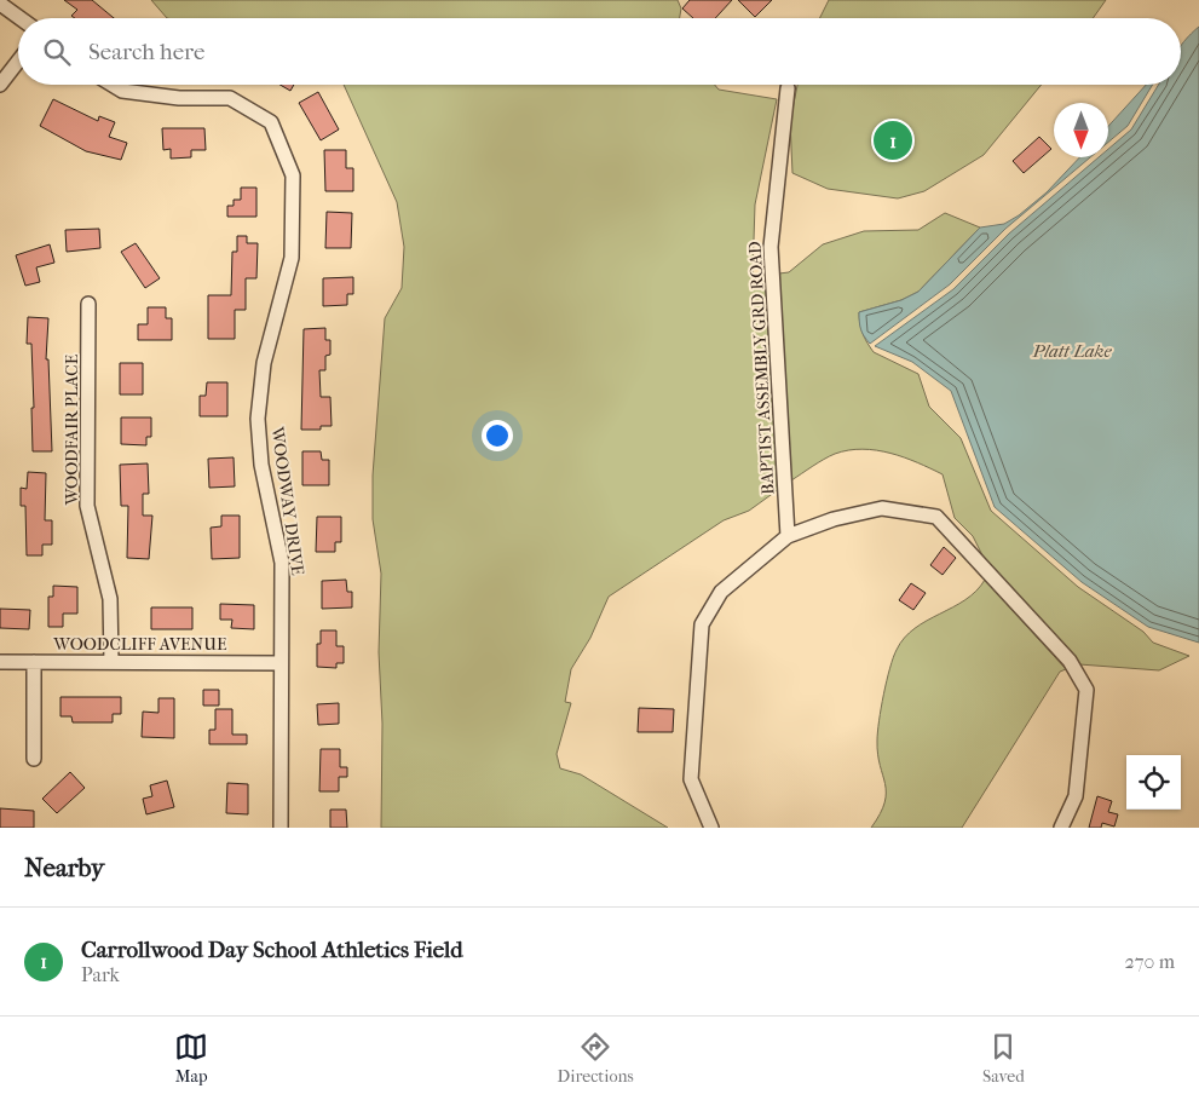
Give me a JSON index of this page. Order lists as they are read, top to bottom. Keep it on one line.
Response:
{"streets":{"street":["BAPTIST ASSEMBLY GRD ROAD","WOODFAIR PLACE","WOODWAY DRIVE","WOODCLIFF AVENUE"]},"crossings":[["WOODFAIR PLACE","WOODCLIFF AVENUE"],["WOODWAY DRIVE","WOODCLIFF AVENUE"]],"water":["Platt Lake"],"north":"bottom","page":{"search":"Search here","pins":"1","heading":"Nearby","list":[{"mark":"1","name":"Carrollwood Day School Athletics Field","note":"Park","value":"270 m"}],"nav":["Map","Directions","Saved"]}}
